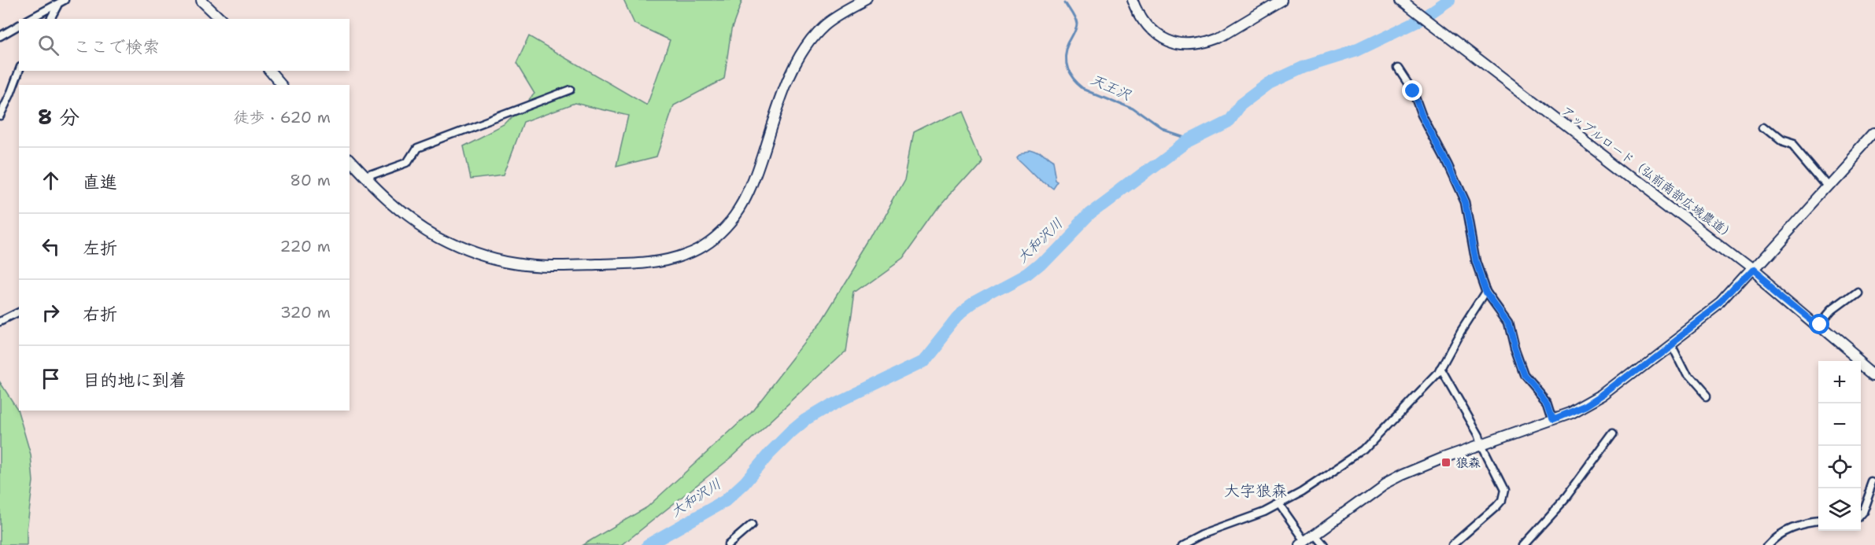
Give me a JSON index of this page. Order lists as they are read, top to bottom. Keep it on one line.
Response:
{"streets":{"street":["アップルロード（弘前南部広域農道）"]},"districts":["大字狼森"],"water":["天王沢","大和沢川"],"places":{"transit":["狼森"]},"page":{"search":"ここで検索","heading":["8 分","徒歩 · 620 m"],"list":[["直進","80 m"],["左折","220 m"],["右折","320 m"],"目的地に到着"],"map_buttons":["+","−"]}}
